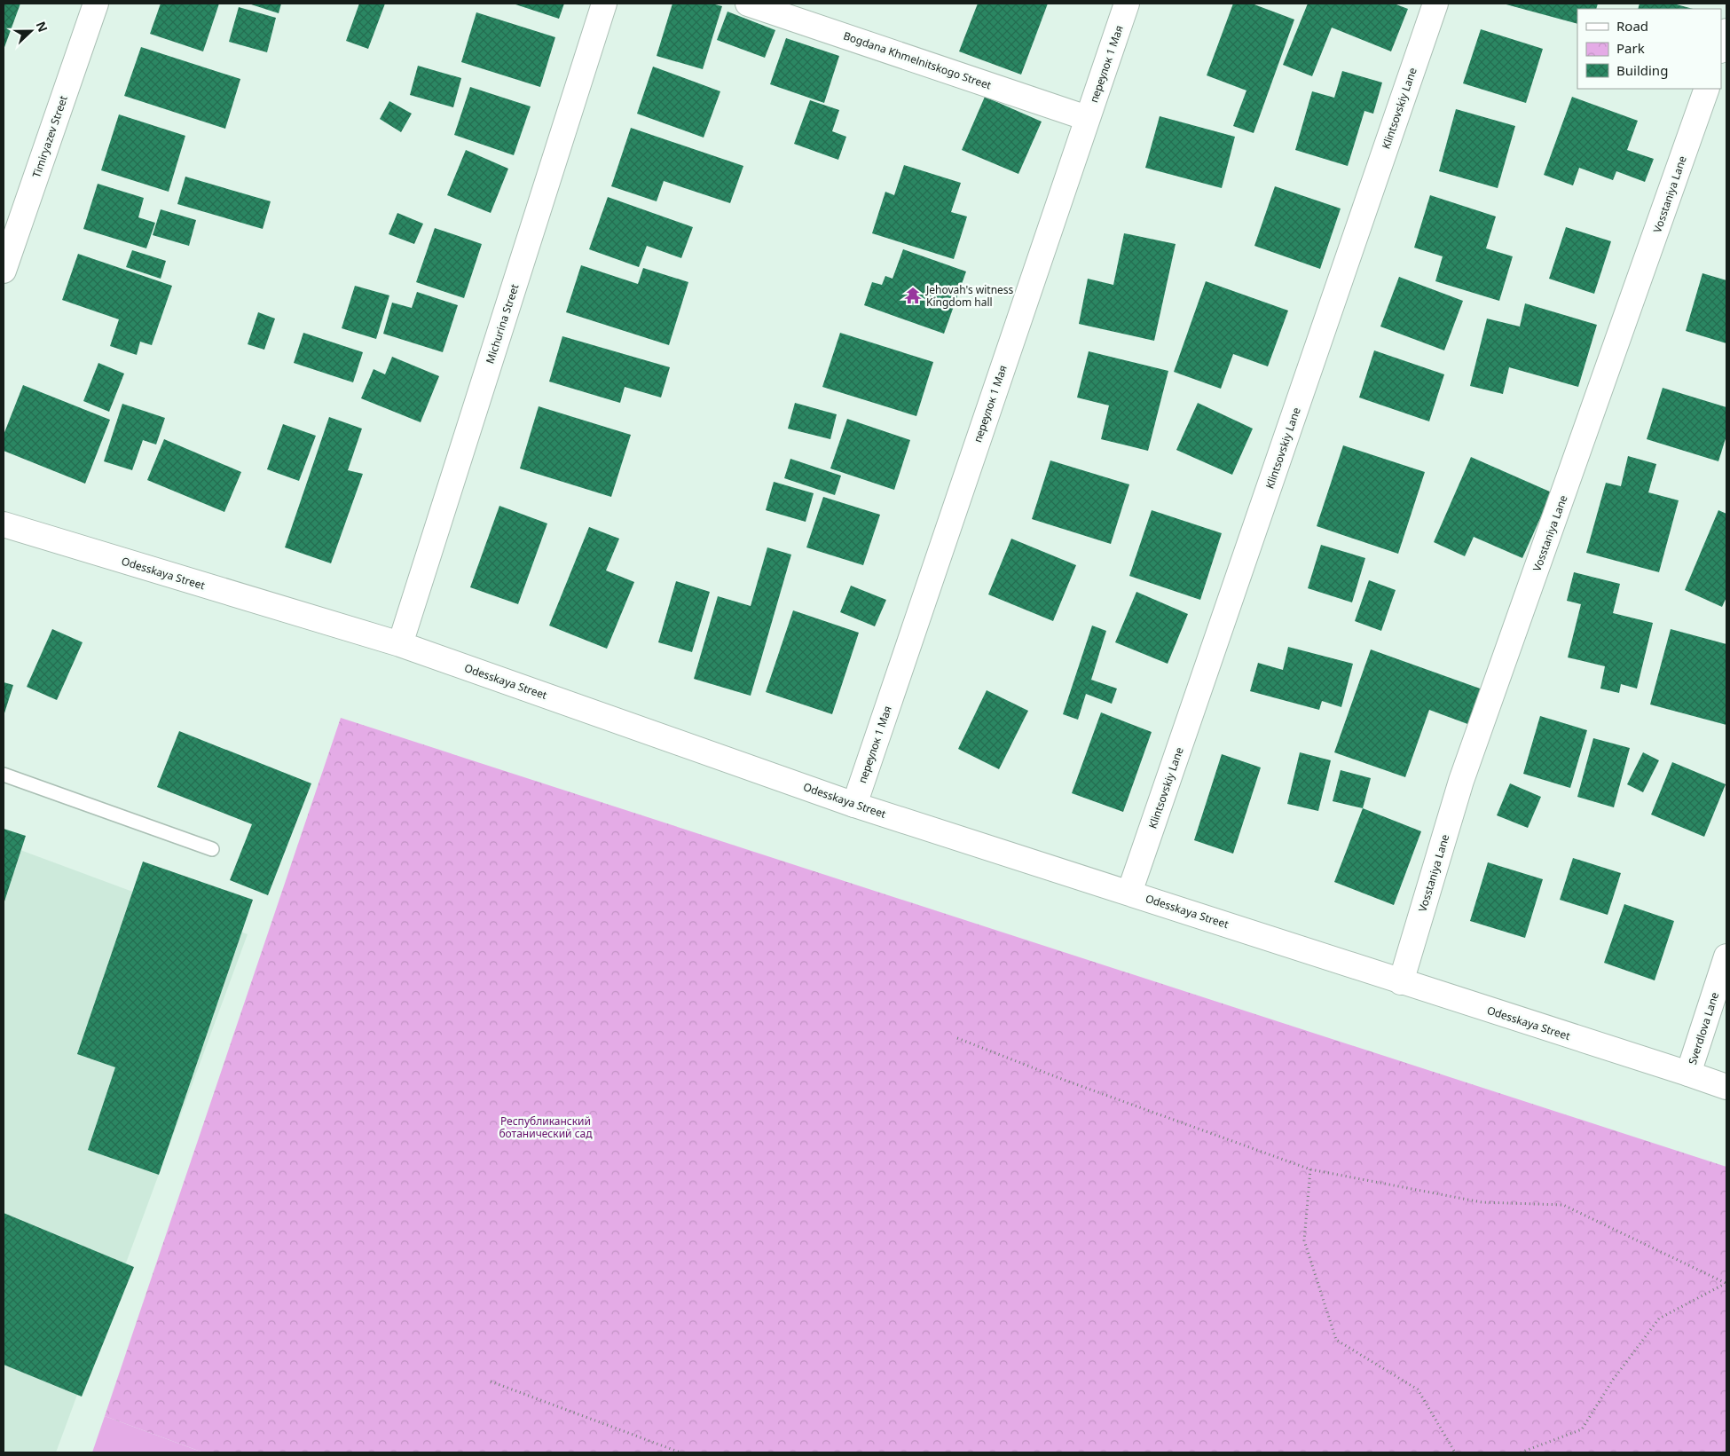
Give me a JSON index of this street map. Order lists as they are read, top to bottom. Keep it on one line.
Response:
{"streets":{"street":["Bogdana Khmelnitskogo Street","переулок 1 Мая","Klintsovskiy Lane","Timiryazev Street","Vosstaniya Lane","Michurina Street","Odesskaya Street","Sverdlova Lane"]},"crossings":[["Bogdana Khmelnitskogo Street","переулок 1 Мая"],["переулок 1 Мая","Odesskaya Street"],["Klintsovskiy Lane","Odesskaya Street"],["Vosstaniya Lane","Odesskaya Street"],["Michurina Street","Odesskaya Street"],["Odesskaya Street","Sverdlova Lane"]],"parks":["Республиканский ботанический сад"],"places":{"temple":["Jehovah's witness Kingdom hall"]},"legend":["Road","Park","Building"],"north":"right"}
